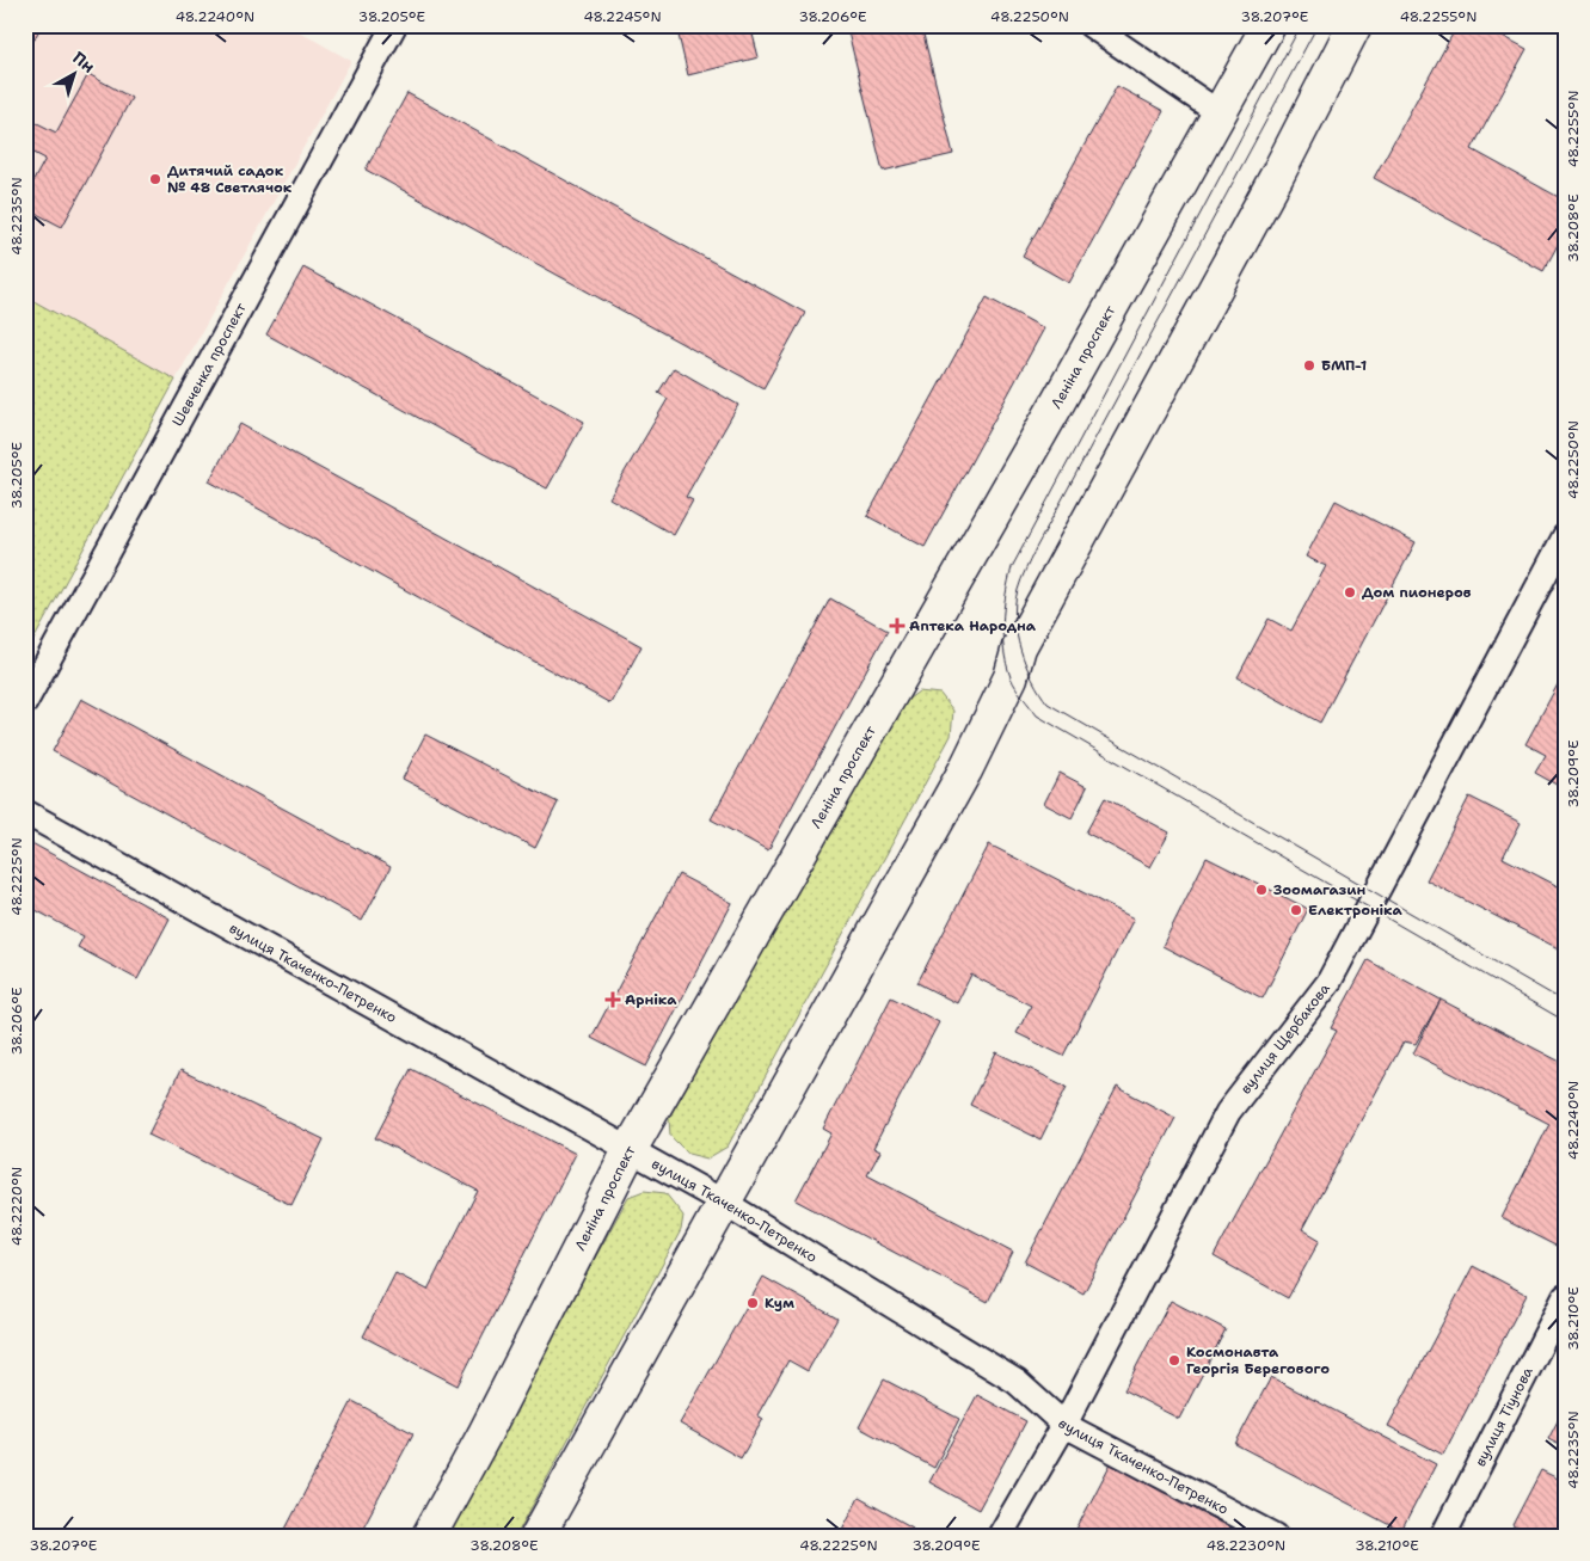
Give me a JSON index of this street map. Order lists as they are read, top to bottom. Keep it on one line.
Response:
{"streets":{"street":["Леніна проспект","Шевченка проспект","вулиця Ткаченко-Петренко","вулиця Щербакова","вулиця Тіунова"]},"crossings":[["Леніна проспект","вулиця Ткаченко-Петренко"],["вулиця Ткаченко-Петренко","вулиця Щербакова"]],"places":{"other":["Дитячий садок № 48 Светлячок","БМП-1","Дом пионеров","Зоомагазин","Електроніка","Кум","Космонавта Георгія Берегового"],"health":["Аптека Народна","Арніка"]},"north":"top right","coordinates":["48.2240°N","38.205°E","48.2245°N","38.206°E","48.2250°N","38.207°E","48.2255°N","48.2235°N","38.208°E","38.209°E","48.2225°N","48.2220°N","38.210°E","48.2230°N"]}
